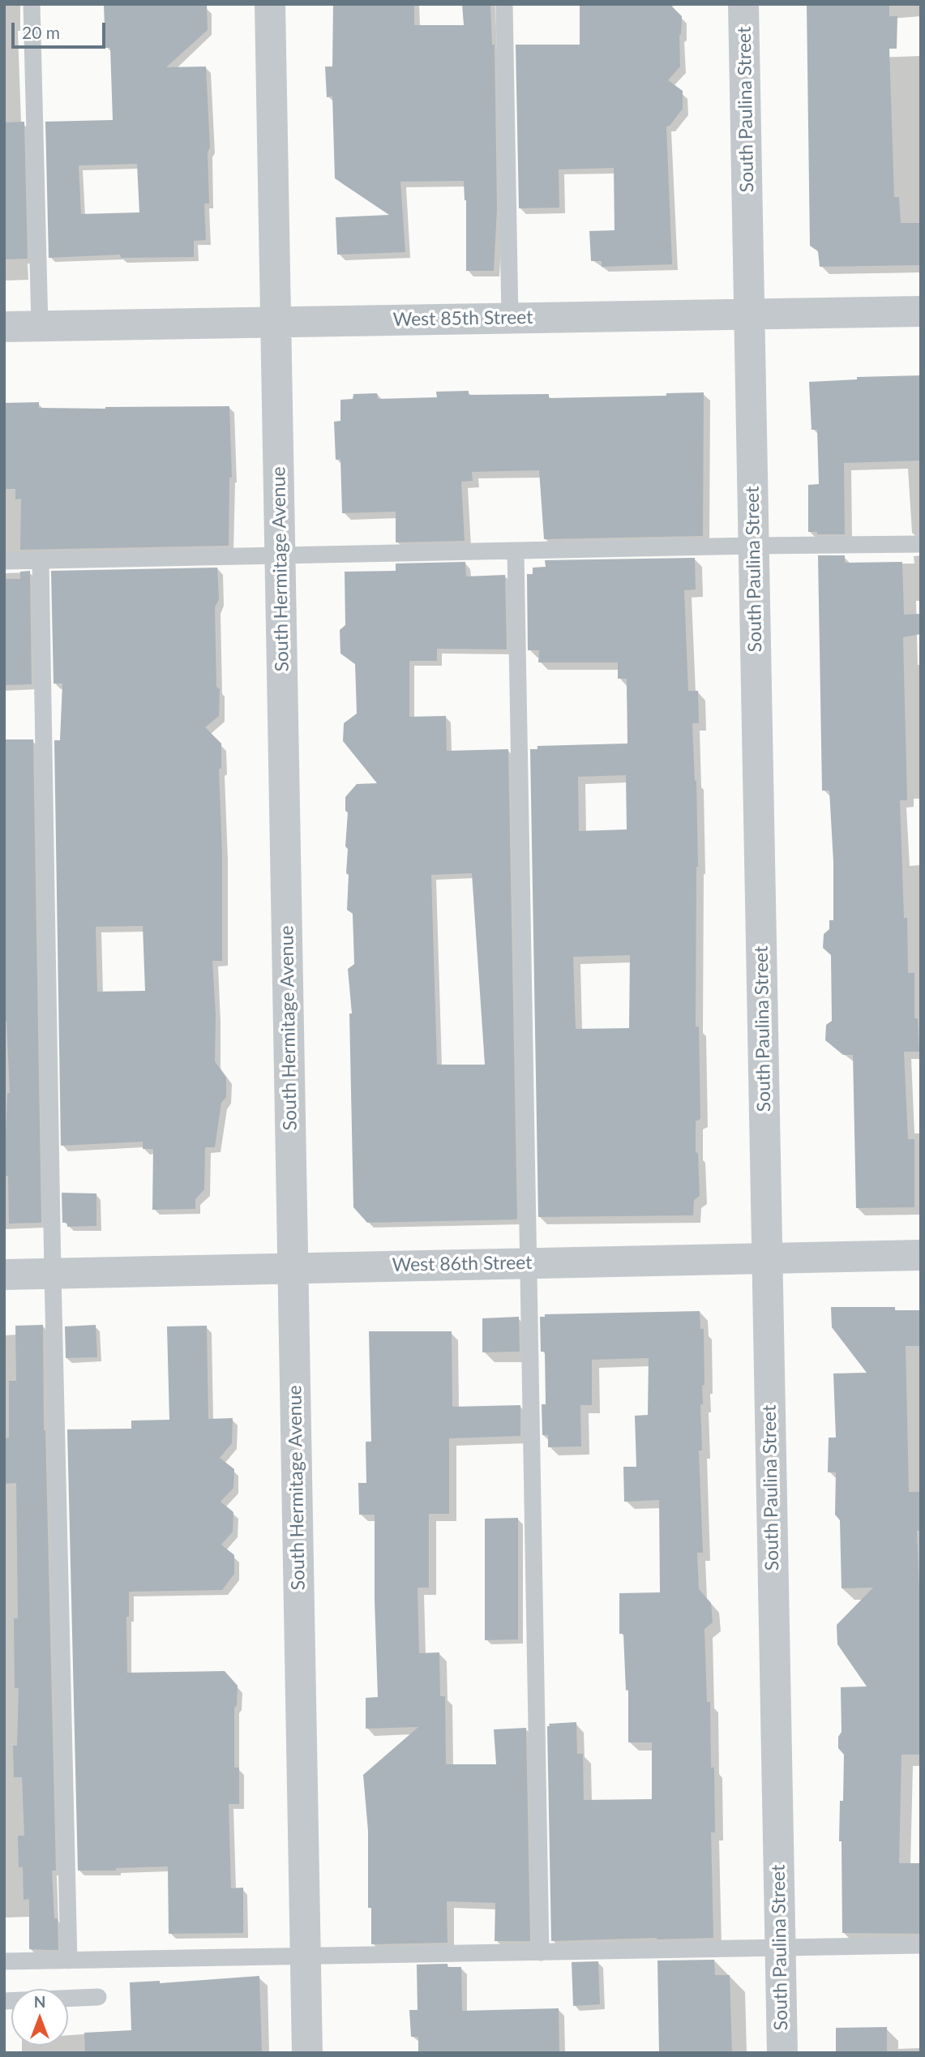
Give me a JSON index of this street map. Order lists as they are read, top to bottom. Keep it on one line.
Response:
{"streets":{"street":["South Paulina Street","West 85th Street","South Hermitage Avenue","West 86th Street"]},"crossings":[["South Paulina Street","West 85th Street"],["South Paulina Street","West 86th Street"],["West 85th Street","South Hermitage Avenue"],["South Hermitage Avenue","West 86th Street"]],"scale_bar":"20 m","north":"top"}
